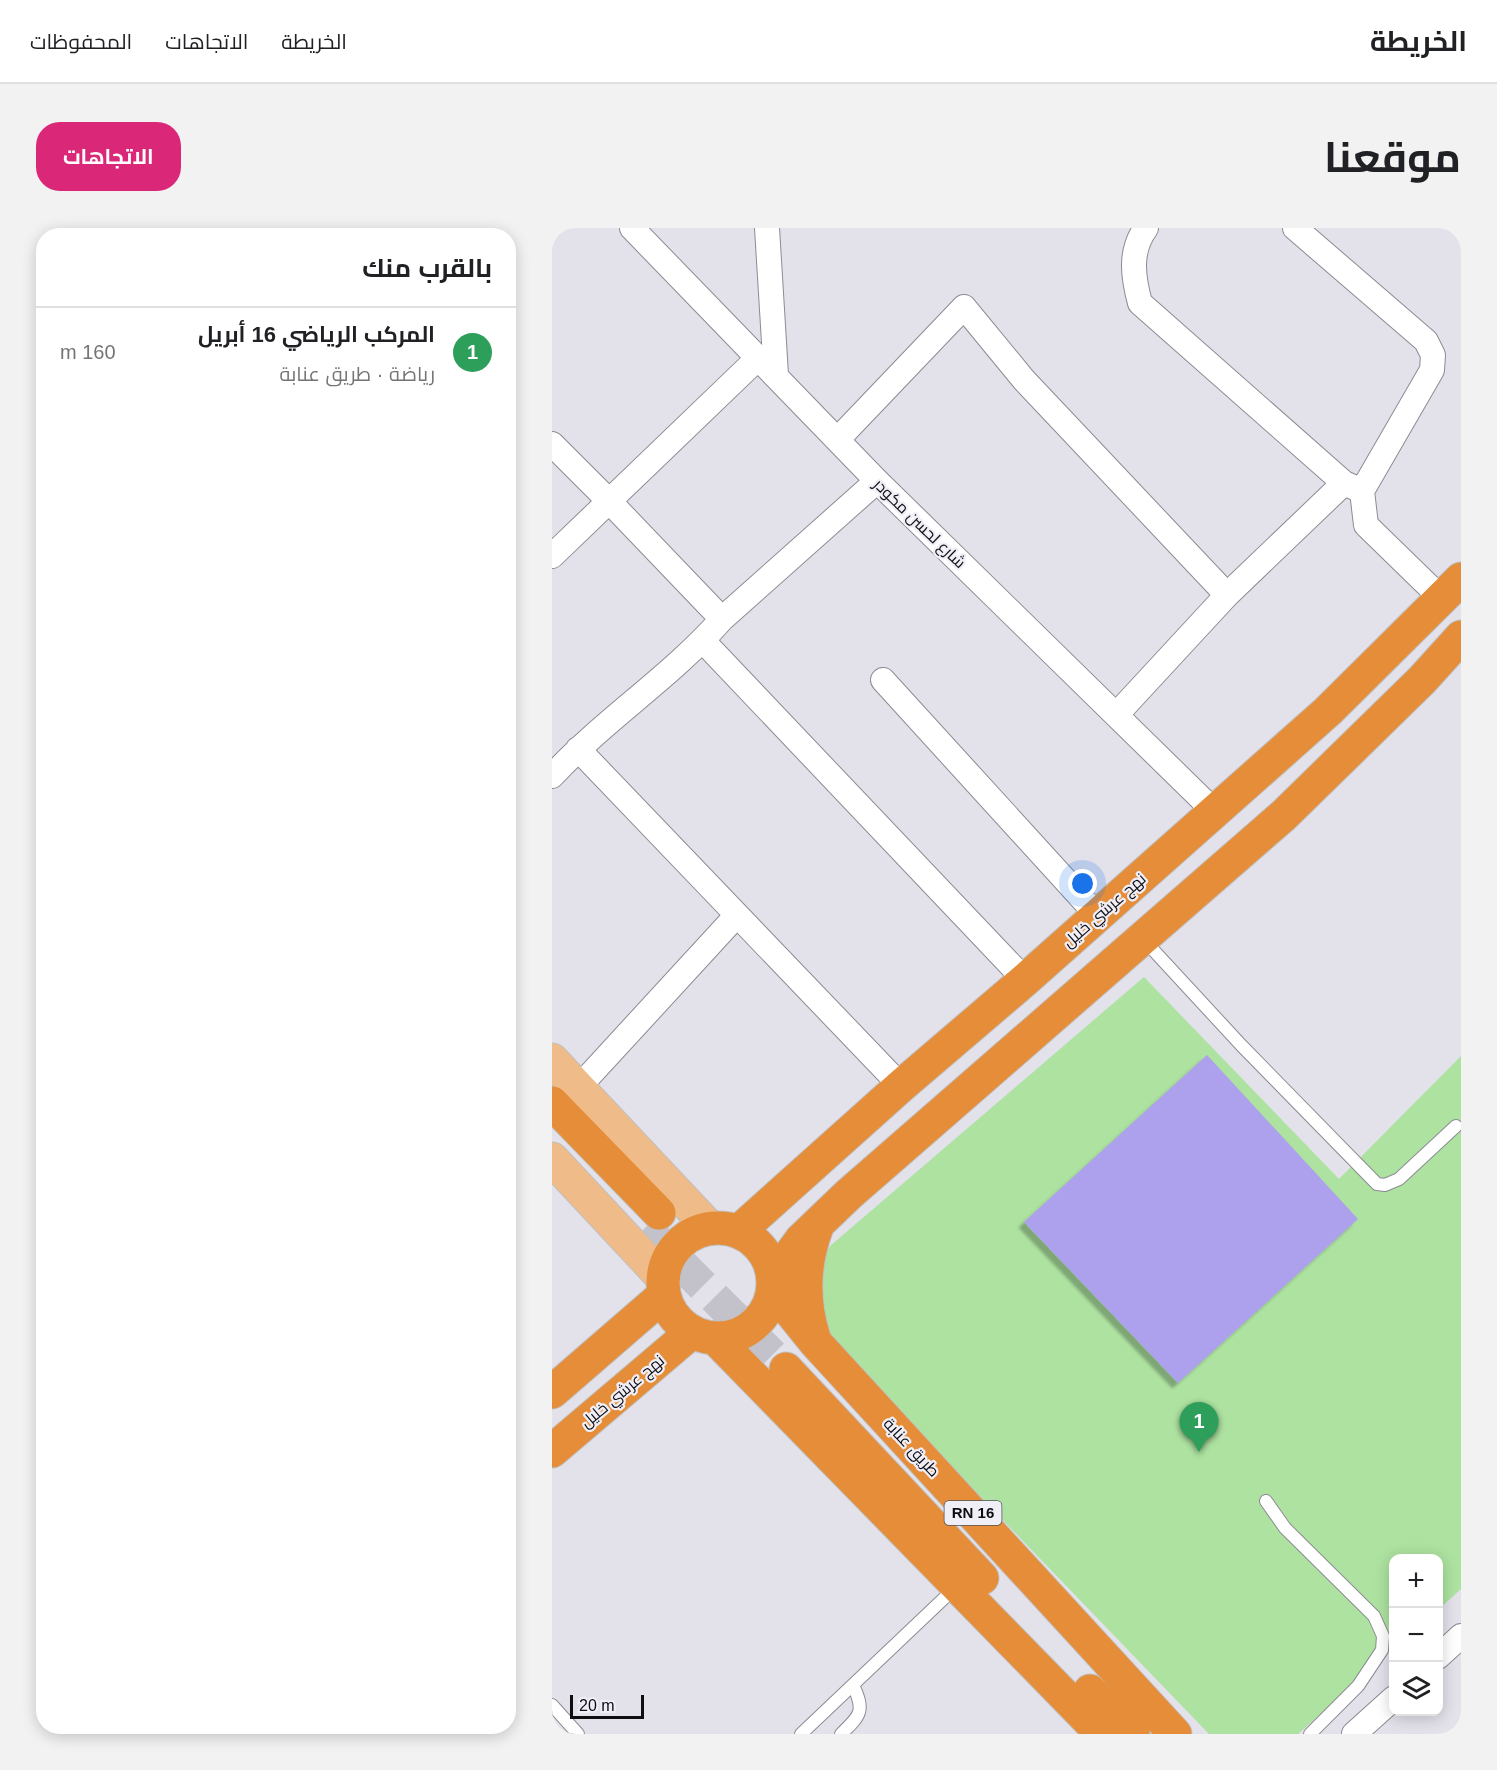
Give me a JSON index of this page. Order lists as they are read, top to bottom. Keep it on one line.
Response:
{"streets":{"highway":["نهج عرشي خليل","طريق عنابة","RN 16"],"street":["شارع لحسن مكودر"]},"crossings":[["شارع لحسن مكودر","نهج عرشي خليل"],["نهج عرشي خليل","طريق عنابة"]],"scale_bar":"20 m","page":{"header":"الخريطة","nav":["الخريطة","الاتجاهات","المحفوظات"],"title":"موقعنا","buttons":"الاتجاهات","heading":"بالقرب منك","list":[{"mark":"1","name":"المركب الرياضي 16 أبريل","note":"رياضة · طريق عنابة","value":"160 m"}],"pins":"1","map_buttons":["+","−"],"scale":"20 m"}}
